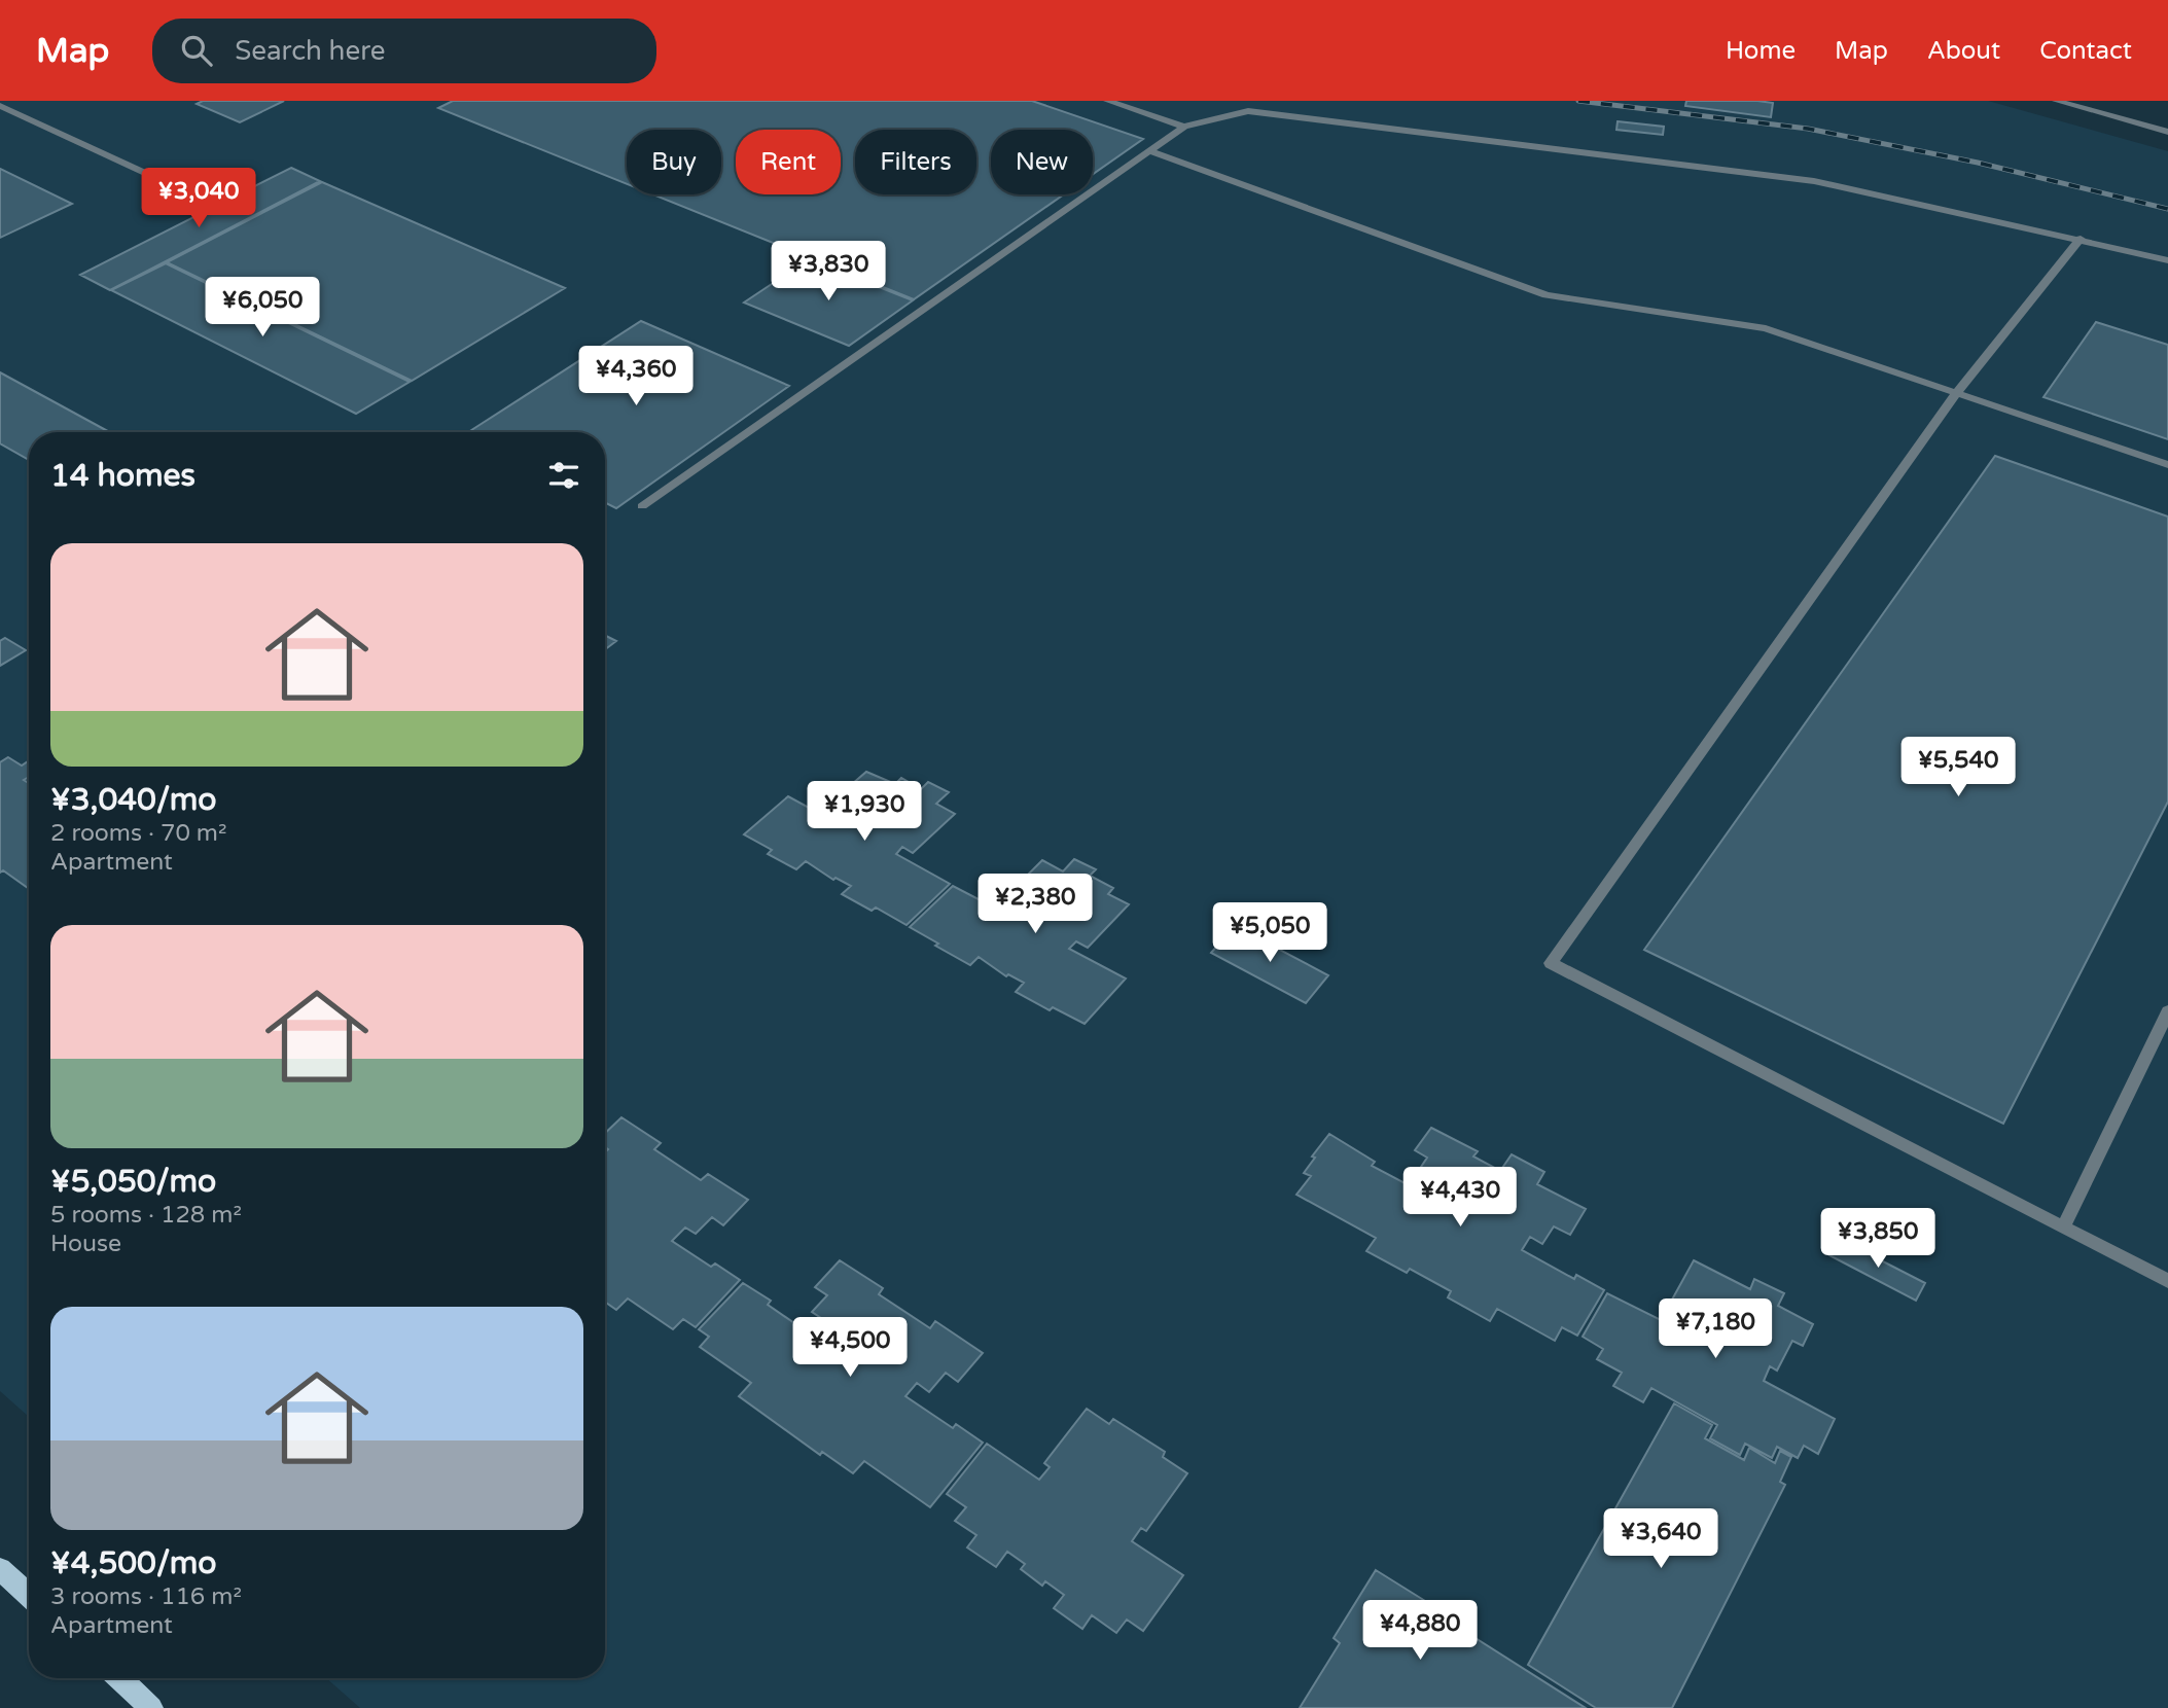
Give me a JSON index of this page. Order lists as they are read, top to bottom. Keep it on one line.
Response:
{"page":{"header":"Map","search":"Search here","nav":["Home","Map","About","Contact"],"chip":["Buy","Rent","Filters","New"],"price":["¥3,040","¥3,830","¥6,050","¥4,360","¥5,540","¥1,930","¥2,380","¥5,050","¥4,430","¥3,850","¥7,180","¥4,500","¥3,640","¥4,880"],"heading":"14 homes","list":[{"name":"¥3,040/mo","note":"2 rooms · 70 m² · Apartment"},{"name":"¥5,050/mo","note":"5 rooms · 128 m² · House"},{"name":"¥4,500/mo","note":"3 rooms · 116 m² · Apartment"}]}}
